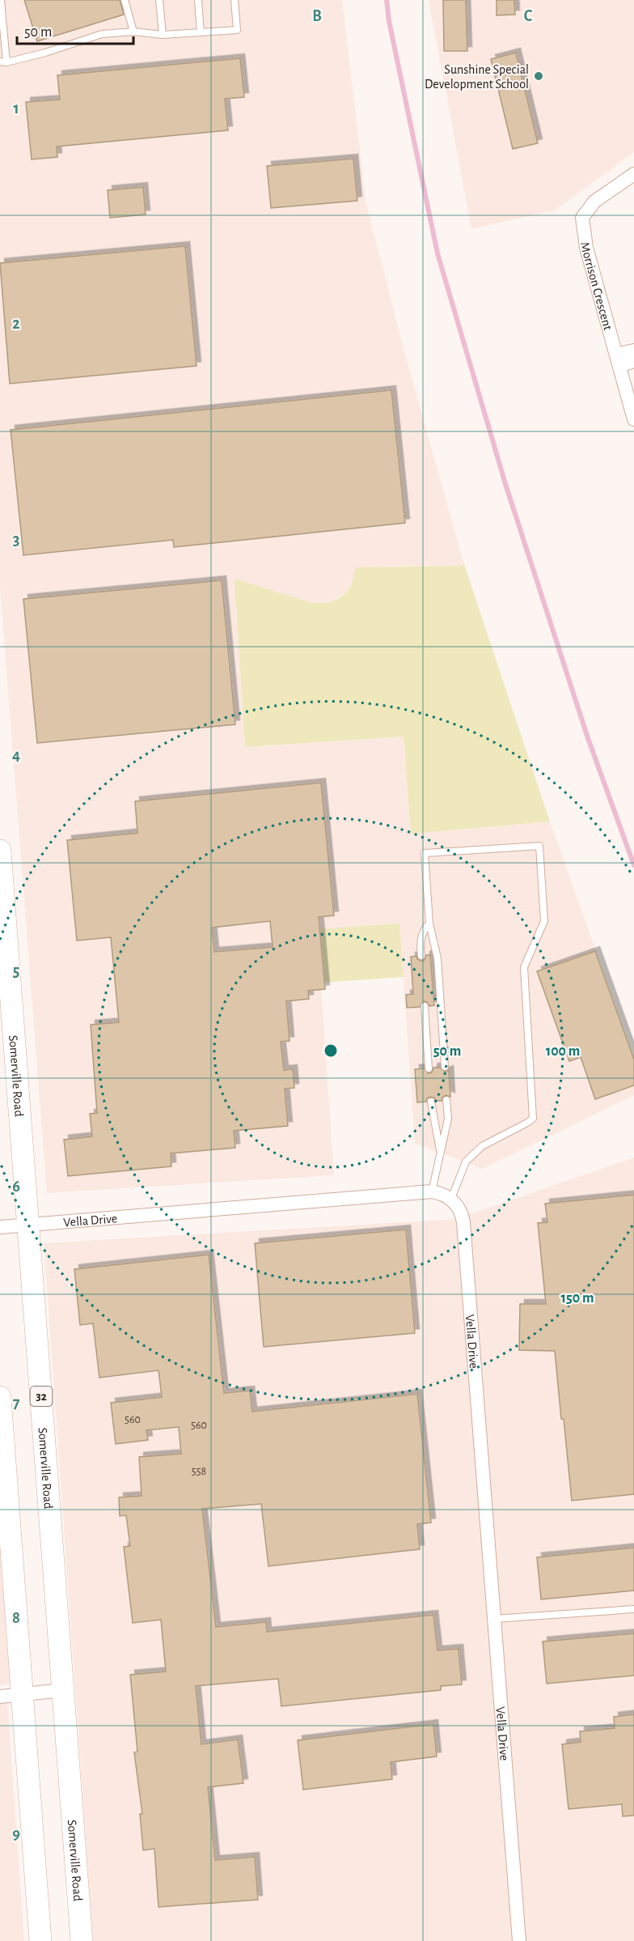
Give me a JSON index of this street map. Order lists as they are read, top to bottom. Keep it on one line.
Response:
{"streets":{"main road":["Somerville Road","32"],"street":["Morrison Crescent","Vella Drive"]},"crossings":[["Somerville Road","Vella Drive"]],"places":["Sunshine Special Development School"],"house_numbers":["560","560","558"],"scale_bar":"50 m","grid":{"columns":["B","C"],"rows":["1","2","3","4","5","6","7","8","9"]},"rings":["50 m","100 m","150 m"]}
